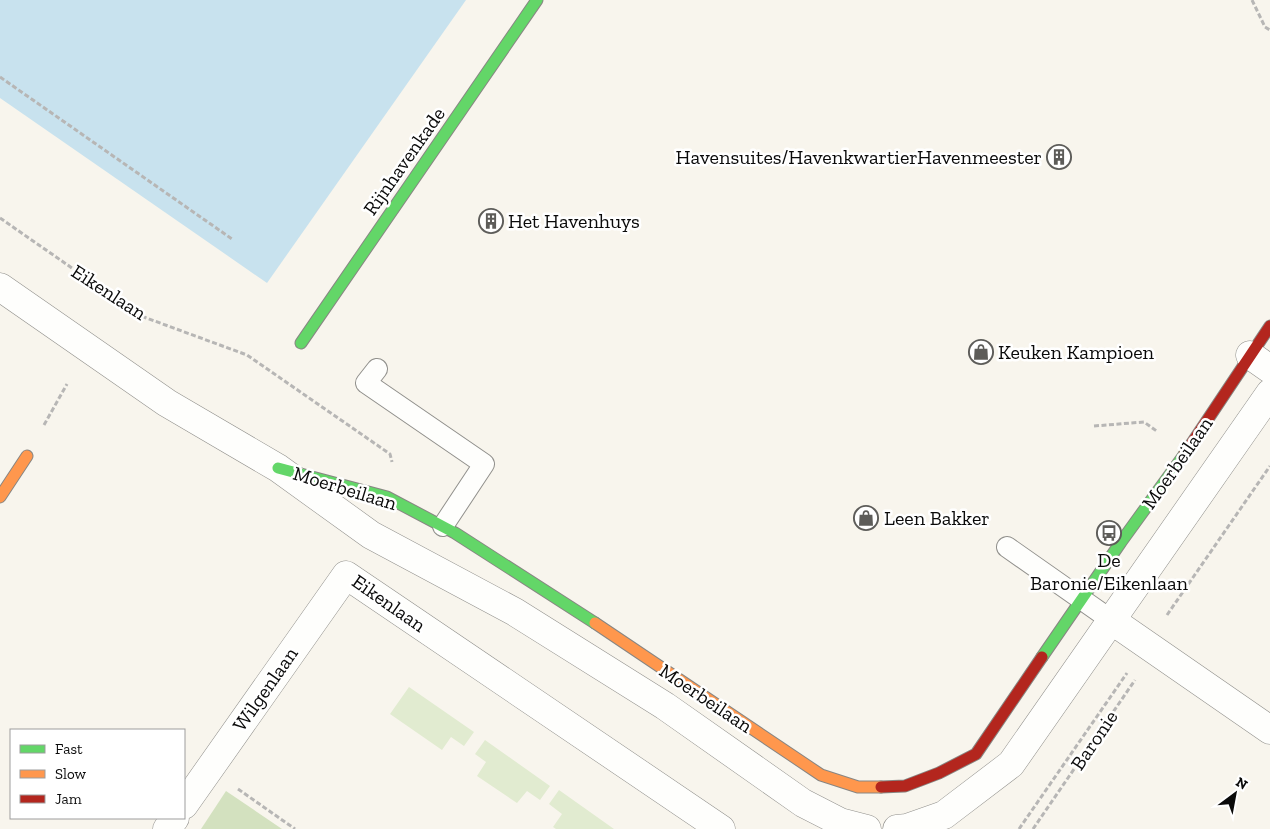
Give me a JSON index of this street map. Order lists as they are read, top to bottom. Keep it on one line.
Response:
{"streets":{"street":["Rijnhavenkade","Eikenlaan","Moerbeilaan","Wilgenlaan"],"path":["Baronie"]},"crossings":[["Eikenlaan","Moerbeilaan"],["Eikenlaan","Wilgenlaan"]],"places":{"building":["Havensuites/HavenkwartierHavenmeester","Het Havenhuys"],"shop":["Keuken Kampioen","Leen Bakker"],"bus stop":["De Baronie/Eikenlaan"]},"legend":["Fast","Slow","Jam"],"north":"top right"}
